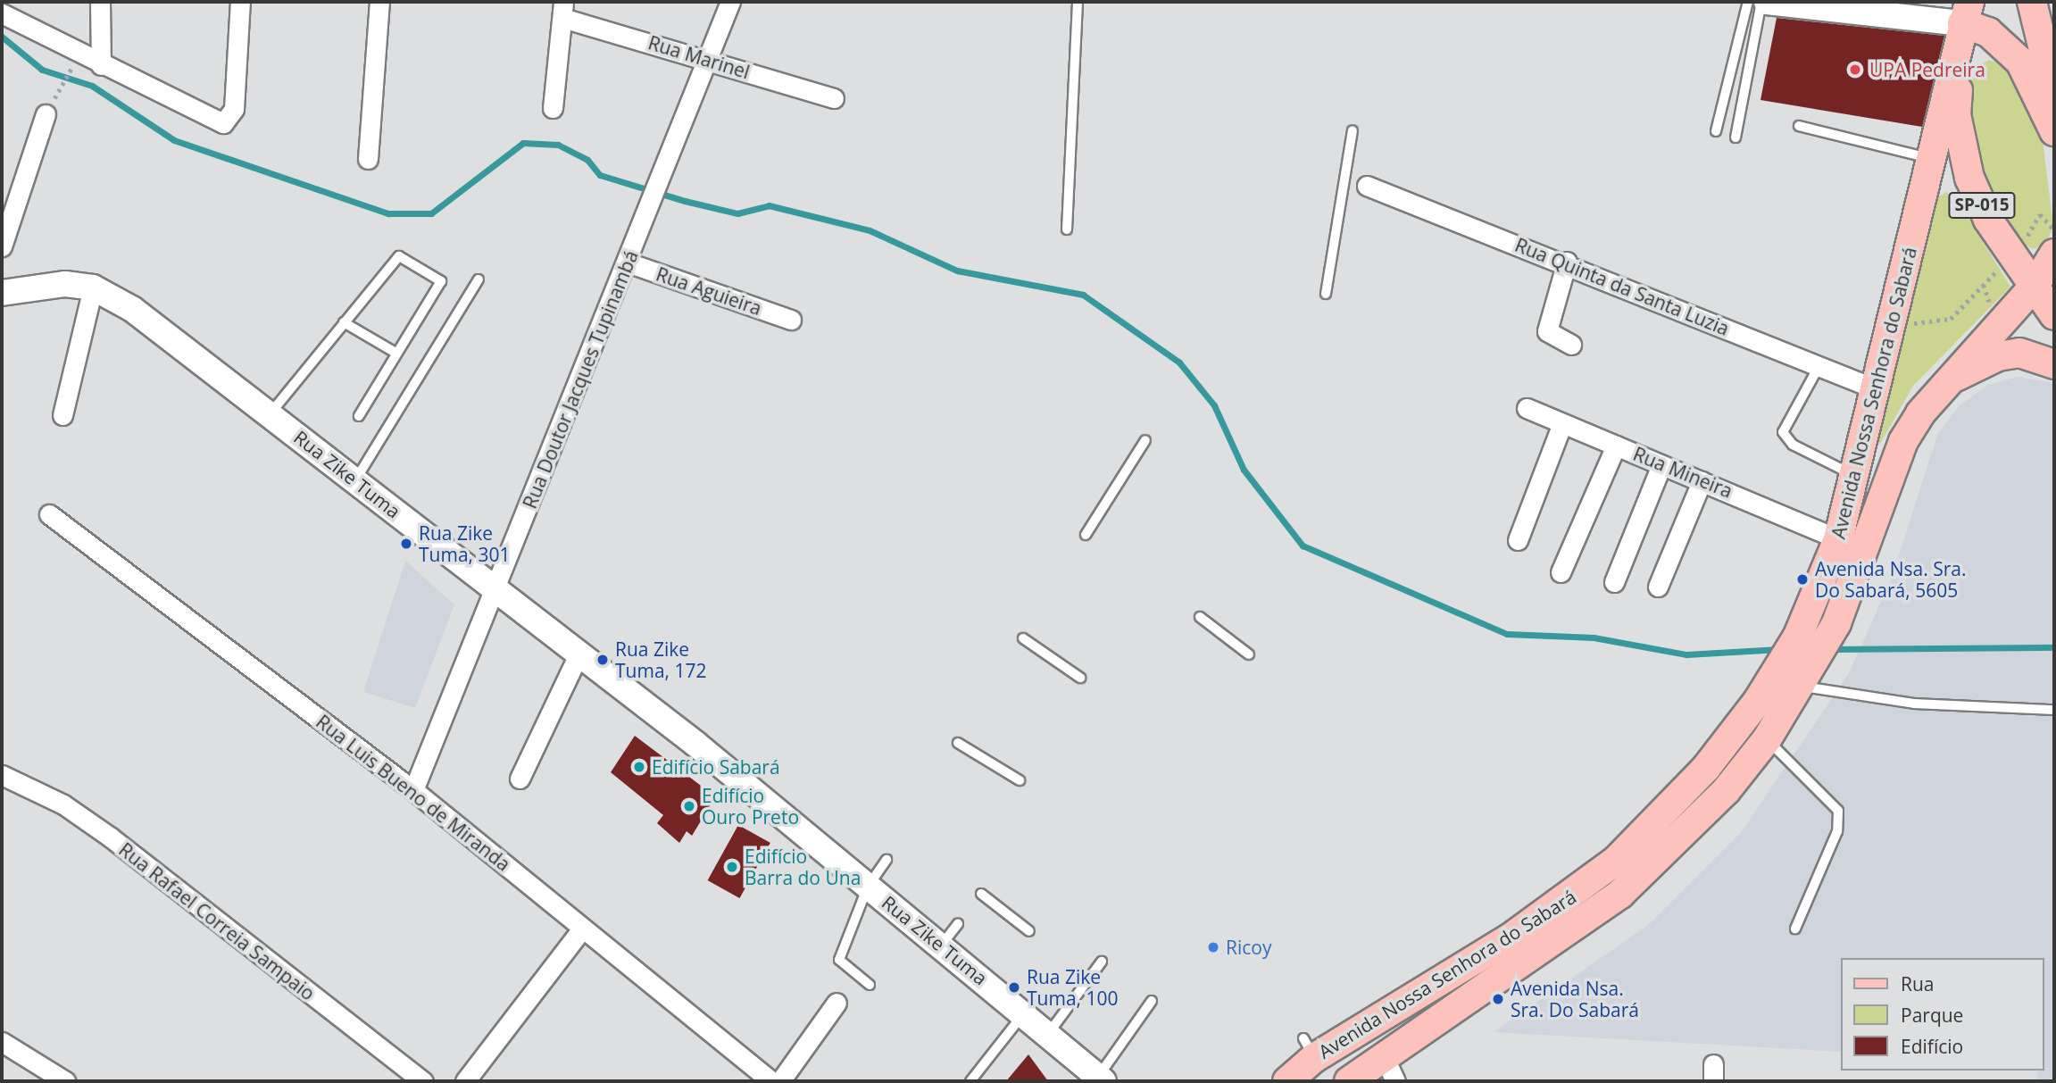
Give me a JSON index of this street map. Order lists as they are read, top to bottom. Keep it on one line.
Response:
{"streets":{"main road":["SP-015","Avenida Nossa Senhora do Sabará"],"street":["Rua Marinel","Rua Quinta da Santa Luzia","Rua Aguieira","Rua Doutor Jacques Tupinambá","Rua Mineira","Rua Zike Tuma","Rua Luis Bueno de Miranda","Rua Rafael Correia Sampaio"]},"crossings":[["Rua Marinel","Rua Doutor Jacques Tupinambá"],["SP-015","Avenida Nossa Senhora do Sabará"],["Rua Quinta da Santa Luzia","Avenida Nossa Senhora do Sabará"],["Rua Aguieira","Rua Doutor Jacques Tupinambá"],["Rua Doutor Jacques Tupinambá","Rua Zike Tuma"],["Rua Doutor Jacques Tupinambá","Rua Luis Bueno de Miranda"],["Avenida Nossa Senhora do Sabará","Rua Mineira"]],"places":["UPA Pedreira","Rua Zike Tuma, 301","Avenida Nsa. Sra. Do Sabará, 5605","Rua Zike Tuma, 172","Edifício Sabará","Edifício Ouro Preto","Edifício Barra do Una","Ricoy","Rua Zike Tuma, 100","Avenida Nsa. Sra. Do Sabará"],"legend":["Rua","Parque","Edifício"]}
